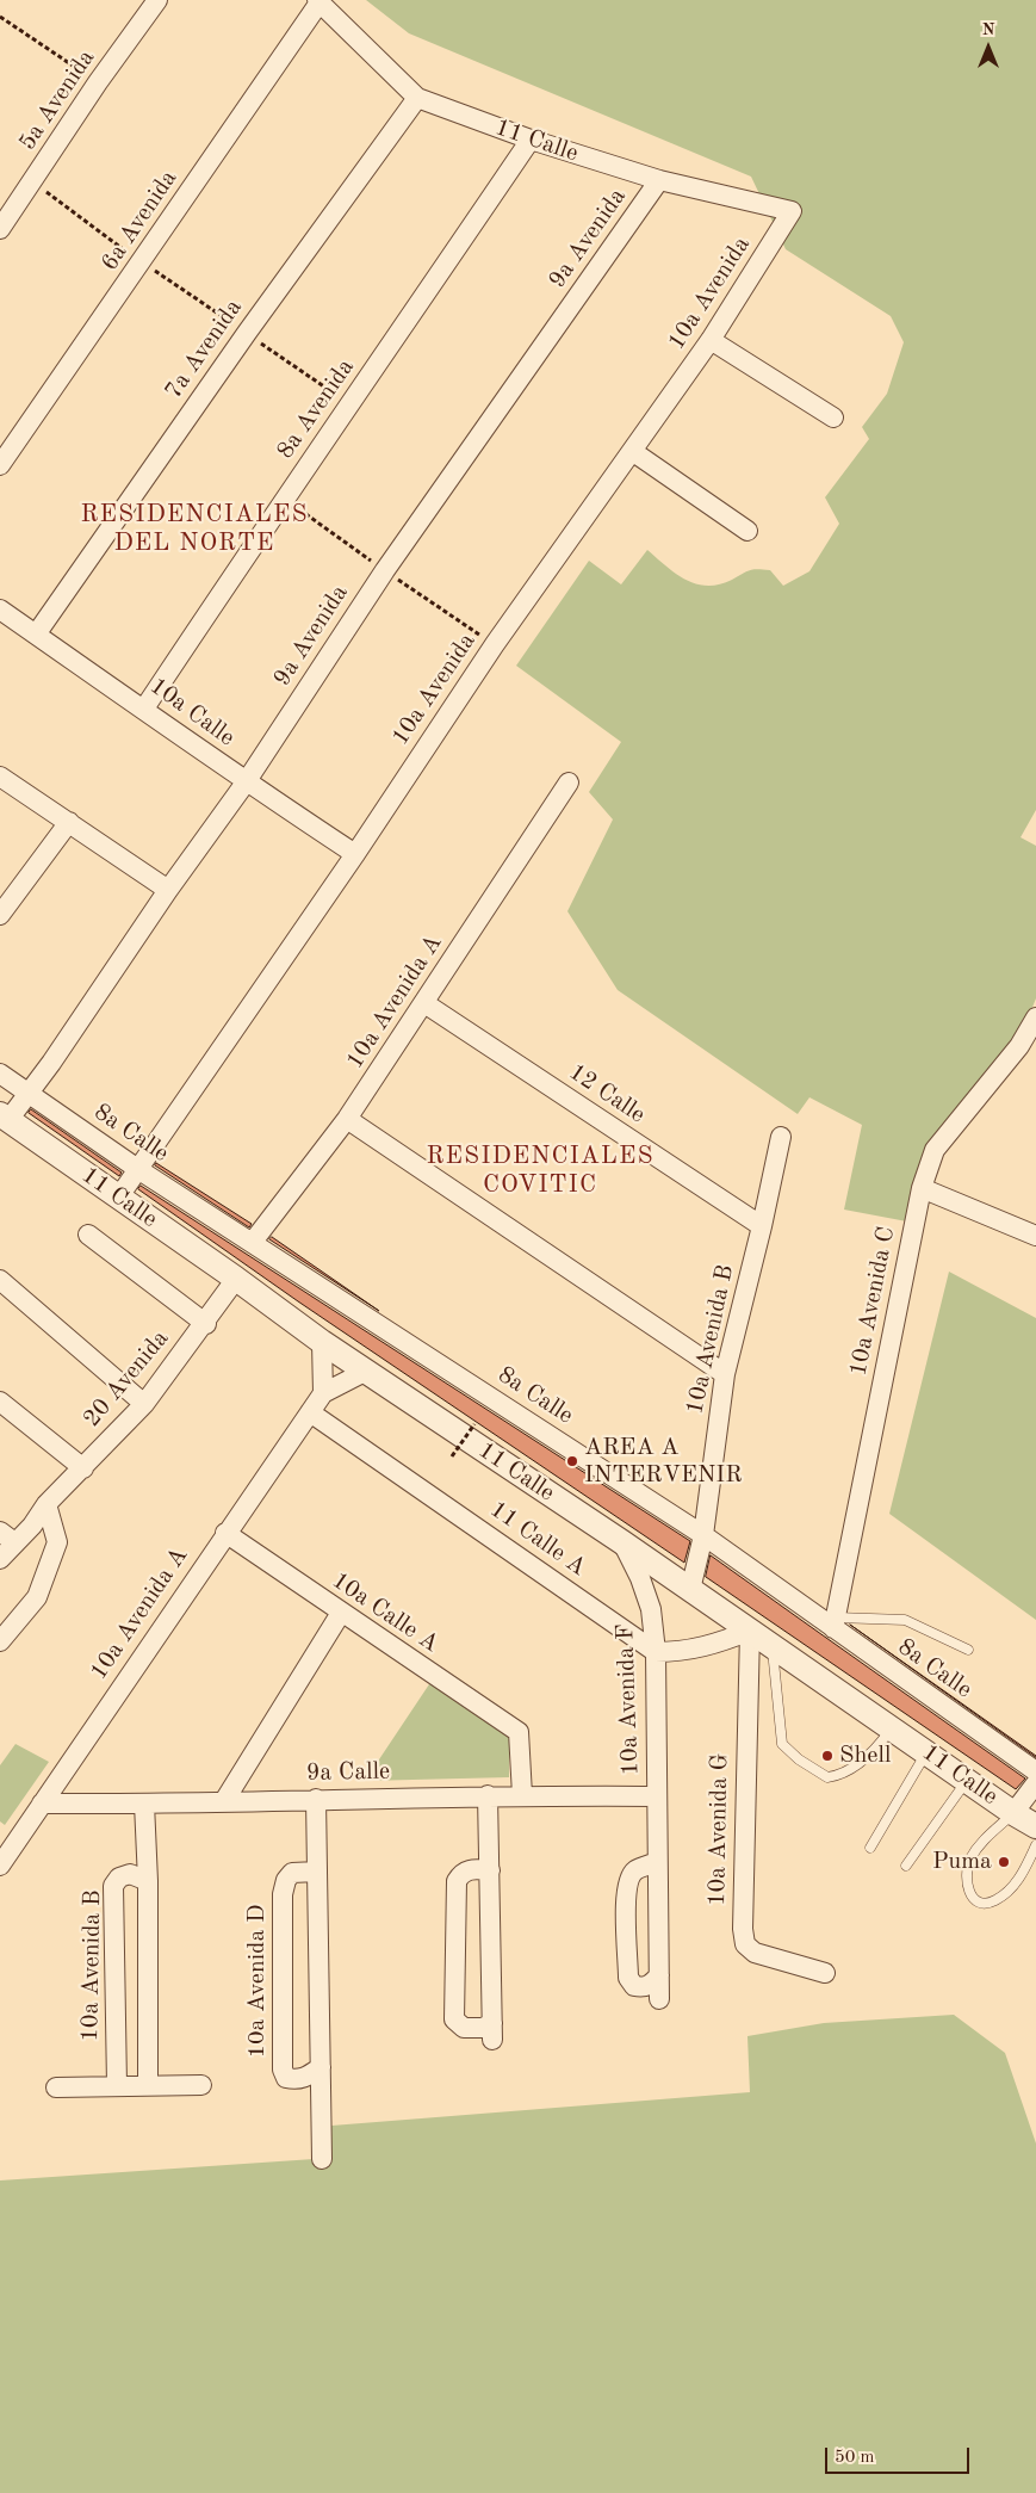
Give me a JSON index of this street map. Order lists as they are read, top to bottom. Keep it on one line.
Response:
{"streets":{"street":["5a Avenida","11 Calle","6a Avenida","9a Avenida","10a Avenida","7a Avenida","8a Avenida","10a Calle","10a Avenida A","12 Calle","8a Calle","10a Avenida C","10a Avenida B","20 Avenida","11 Calle A","10a Calle A","10a Avenida F","9a Calle","10a Avenida G","10a Avenida D"]},"crossings":[["11 Calle","6a Avenida"],["11 Calle","9a Avenida"],["11 Calle","10a Avenida"],["11 Calle","7a Avenida"],["11 Calle","8a Avenida"],["11 Calle","10a Avenida A"],["11 Calle","10a Avenida B"],["11 Calle","20 Avenida"],["11 Calle","10a Avenida F"],["11 Calle","10a Avenida G"],["9a Avenida","10a Calle"],["9a Avenida","8a Calle"],["10a Avenida","10a Calle"],["10a Avenida","8a Calle"],["7a Avenida","10a Calle"],["8a Avenida","10a Calle"],["10a Avenida A","12 Calle"],["10a Avenida A","8a Calle"],["10a Avenida A","11 Calle A"],["10a Avenida A","10a Calle A"],["10a Avenida A","9a Calle"],["12 Calle","10a Avenida B"],["8a Calle","10a Avenida C"],["8a Calle","10a Avenida B"],["11 Calle A","10a Avenida F"],["10a Calle A","9a Calle"],["10a Avenida F","9a Calle"]],"districts":["RESIDENCIALES DEL NORTE","RESIDENCIALES COVITIC"],"places":["AREA A INTERVENIR","Shell","Puma"],"scale_bar":"50 m","north":"top"}
